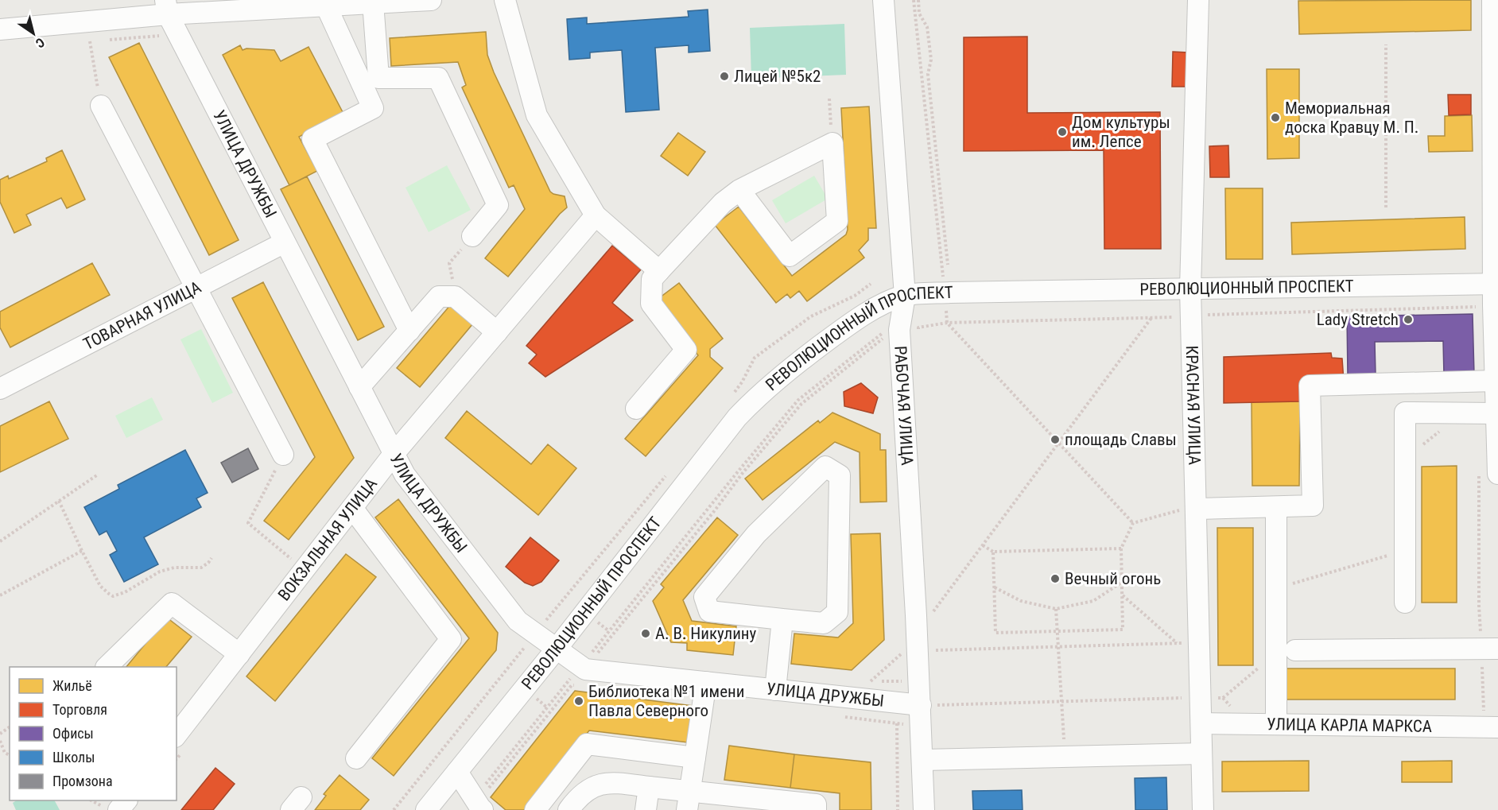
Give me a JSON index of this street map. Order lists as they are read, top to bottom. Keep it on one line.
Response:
{"streets":{"street":["УЛИЦА ДРУЖБЫ","РЕВОЛЮЦИОННЫЙ ПРОСПЕКТ","ТОВАРНАЯ УЛИЦА","РАБОЧАЯ УЛИЦА","КРАСНАЯ УЛИЦА","ВОКЗАЛЬНАЯ УЛИЦА","УЛИЦА КАРЛА МАРКСА"]},"crossings":[["УЛИЦА ДРУЖБЫ","РЕВОЛЮЦИОННЫЙ ПРОСПЕКТ"],["УЛИЦА ДРУЖБЫ","ТОВАРНАЯ УЛИЦА"],["УЛИЦА ДРУЖБЫ","РАБОЧАЯ УЛИЦА"],["УЛИЦА ДРУЖБЫ","ВОКЗАЛЬНАЯ УЛИЦА"],["РЕВОЛЮЦИОННЫЙ ПРОСПЕКТ","РАБОЧАЯ УЛИЦА"],["РЕВОЛЮЦИОННЫЙ ПРОСПЕКТ","КРАСНАЯ УЛИЦА"],["КРАСНАЯ УЛИЦА","УЛИЦА КАРЛА МАРКСА"]],"places":["Лицей №5к2","Мемориальная доска Кравцу М. П.","Дом культуры им. Лепсе","Lady Stretch","площадь Славы","Вечный огонь","А. В. Никулину","Библиотека №1 имени Павла Северного"],"legend":["Жильё","Торговля","Офисы","Школы","Промзона"],"north":"bottom right"}
